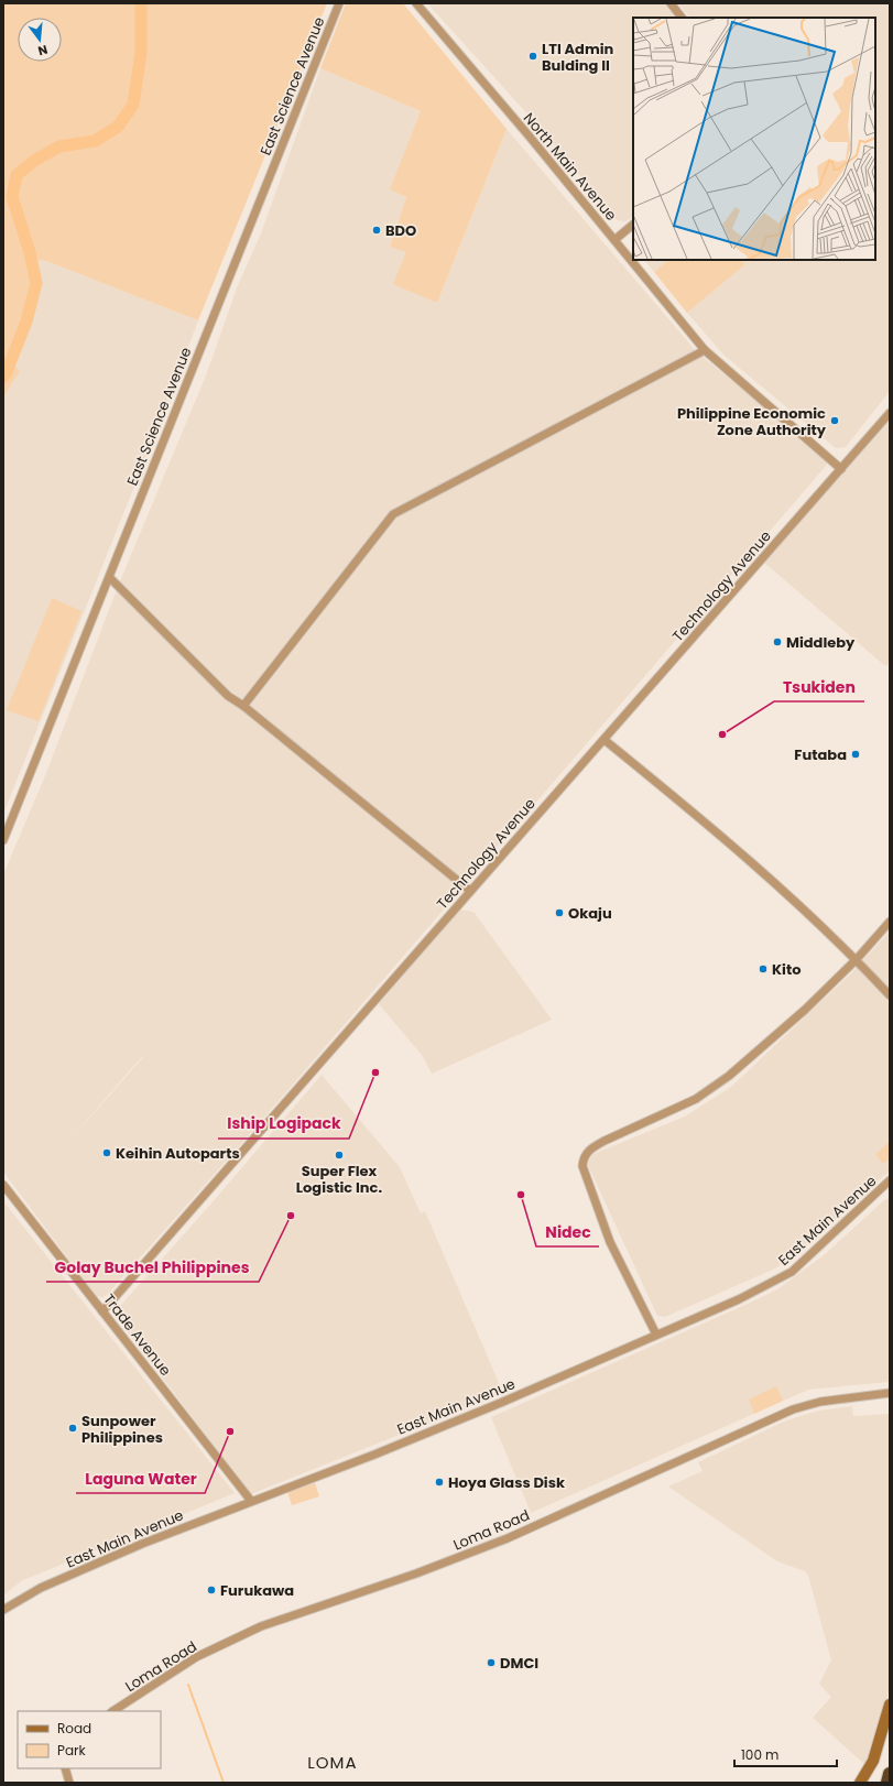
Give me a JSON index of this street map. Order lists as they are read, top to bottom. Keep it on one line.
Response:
{"streets":{"street":["East Science Avenue","North Main Avenue","Technology Avenue","East Main Avenue","Trade Avenue","Loma Road"]},"crossings":[["North Main Avenue","Technology Avenue"],["Technology Avenue","Trade Avenue"],["East Main Avenue","Trade Avenue"]],"districts":["LOMA"],"places":["LTI Admin Bulding II","BDO","Philippine Economic Zone Authority","Middleby","Tsukiden","Futaba","Okaju","Kito","Iship Logipack","Keihin Autoparts","Super Flex Logistic Inc.","Nidec","Golay Buchel Philippines","Sunpower Philippines","Laguna Water","Hoya Glass Disk","Furukawa","DMCI"],"legend":["Road","Park"],"scale_bar":"100 m","north":"bottom"}
